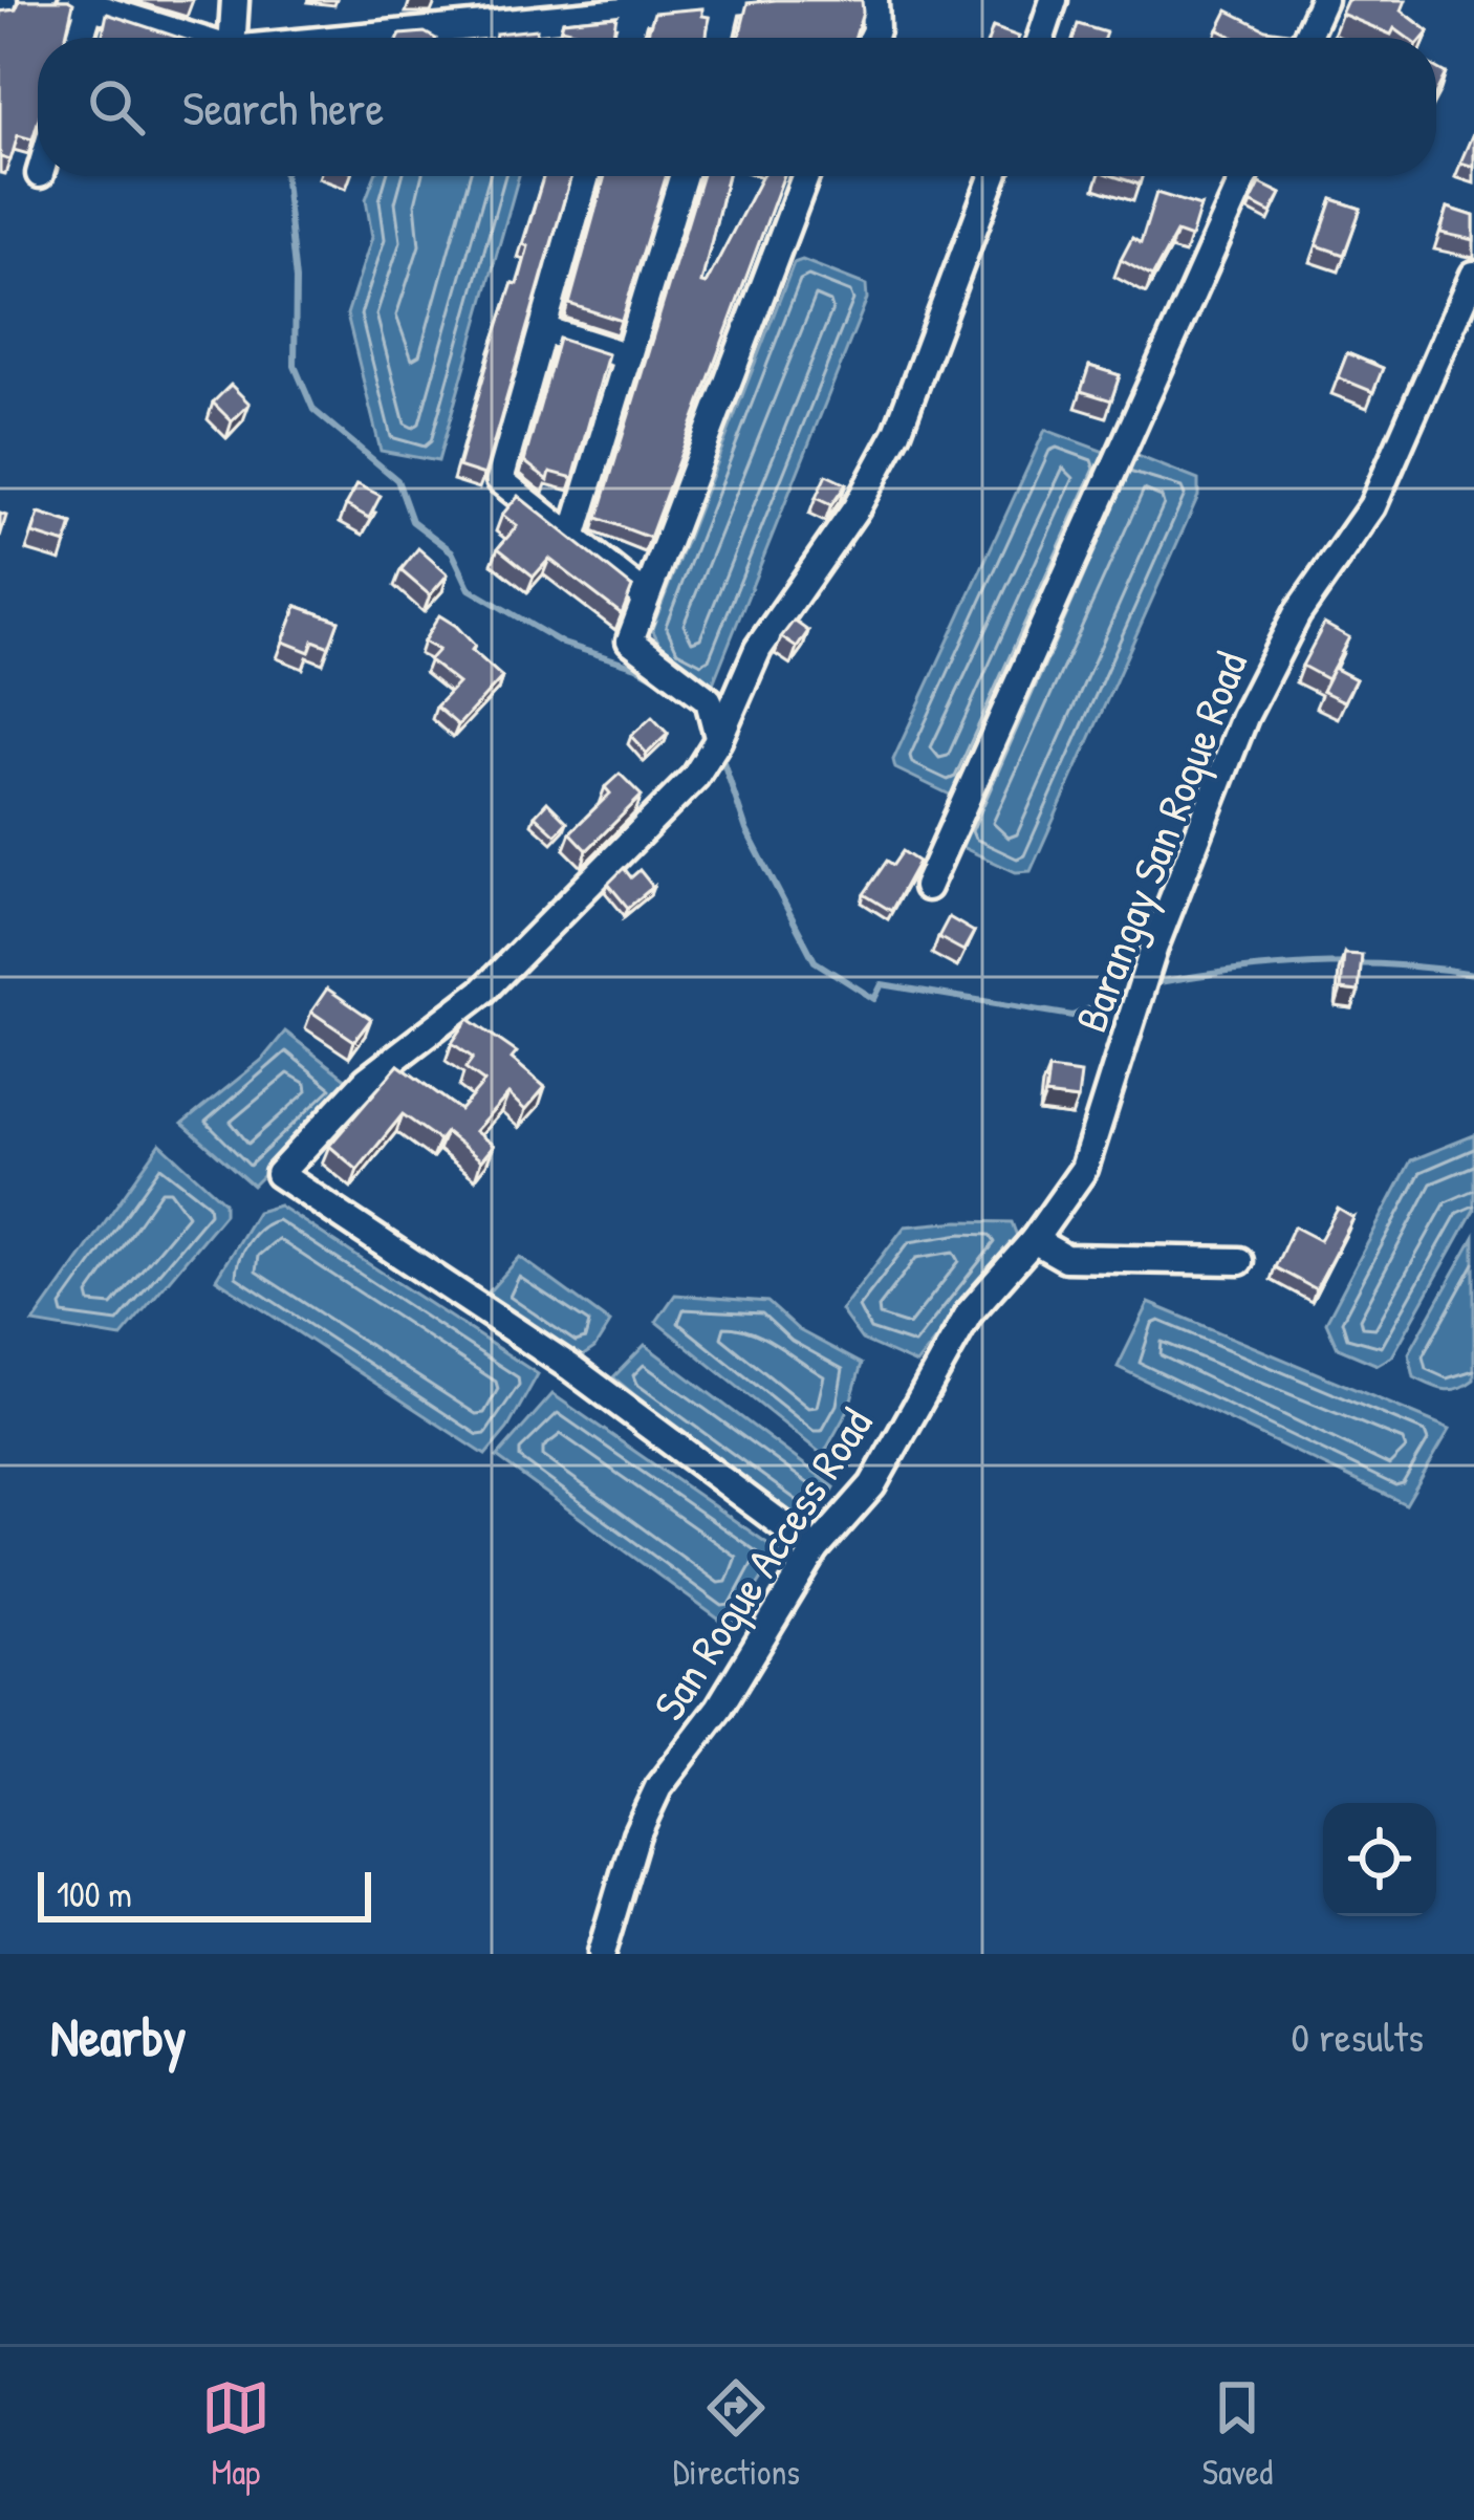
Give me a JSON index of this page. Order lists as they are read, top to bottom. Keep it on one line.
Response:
{"streets":{"street":["Barangay San Roque Road","San Roque Access Road"]},"crossings":[["Barangay San Roque Road","San Roque Access Road"]],"scale_bar":"100 m","page":{"search":"Search here","scale":"100 m","heading":["Nearby","0 results"],"nav":["Map","Directions","Saved"]}}
